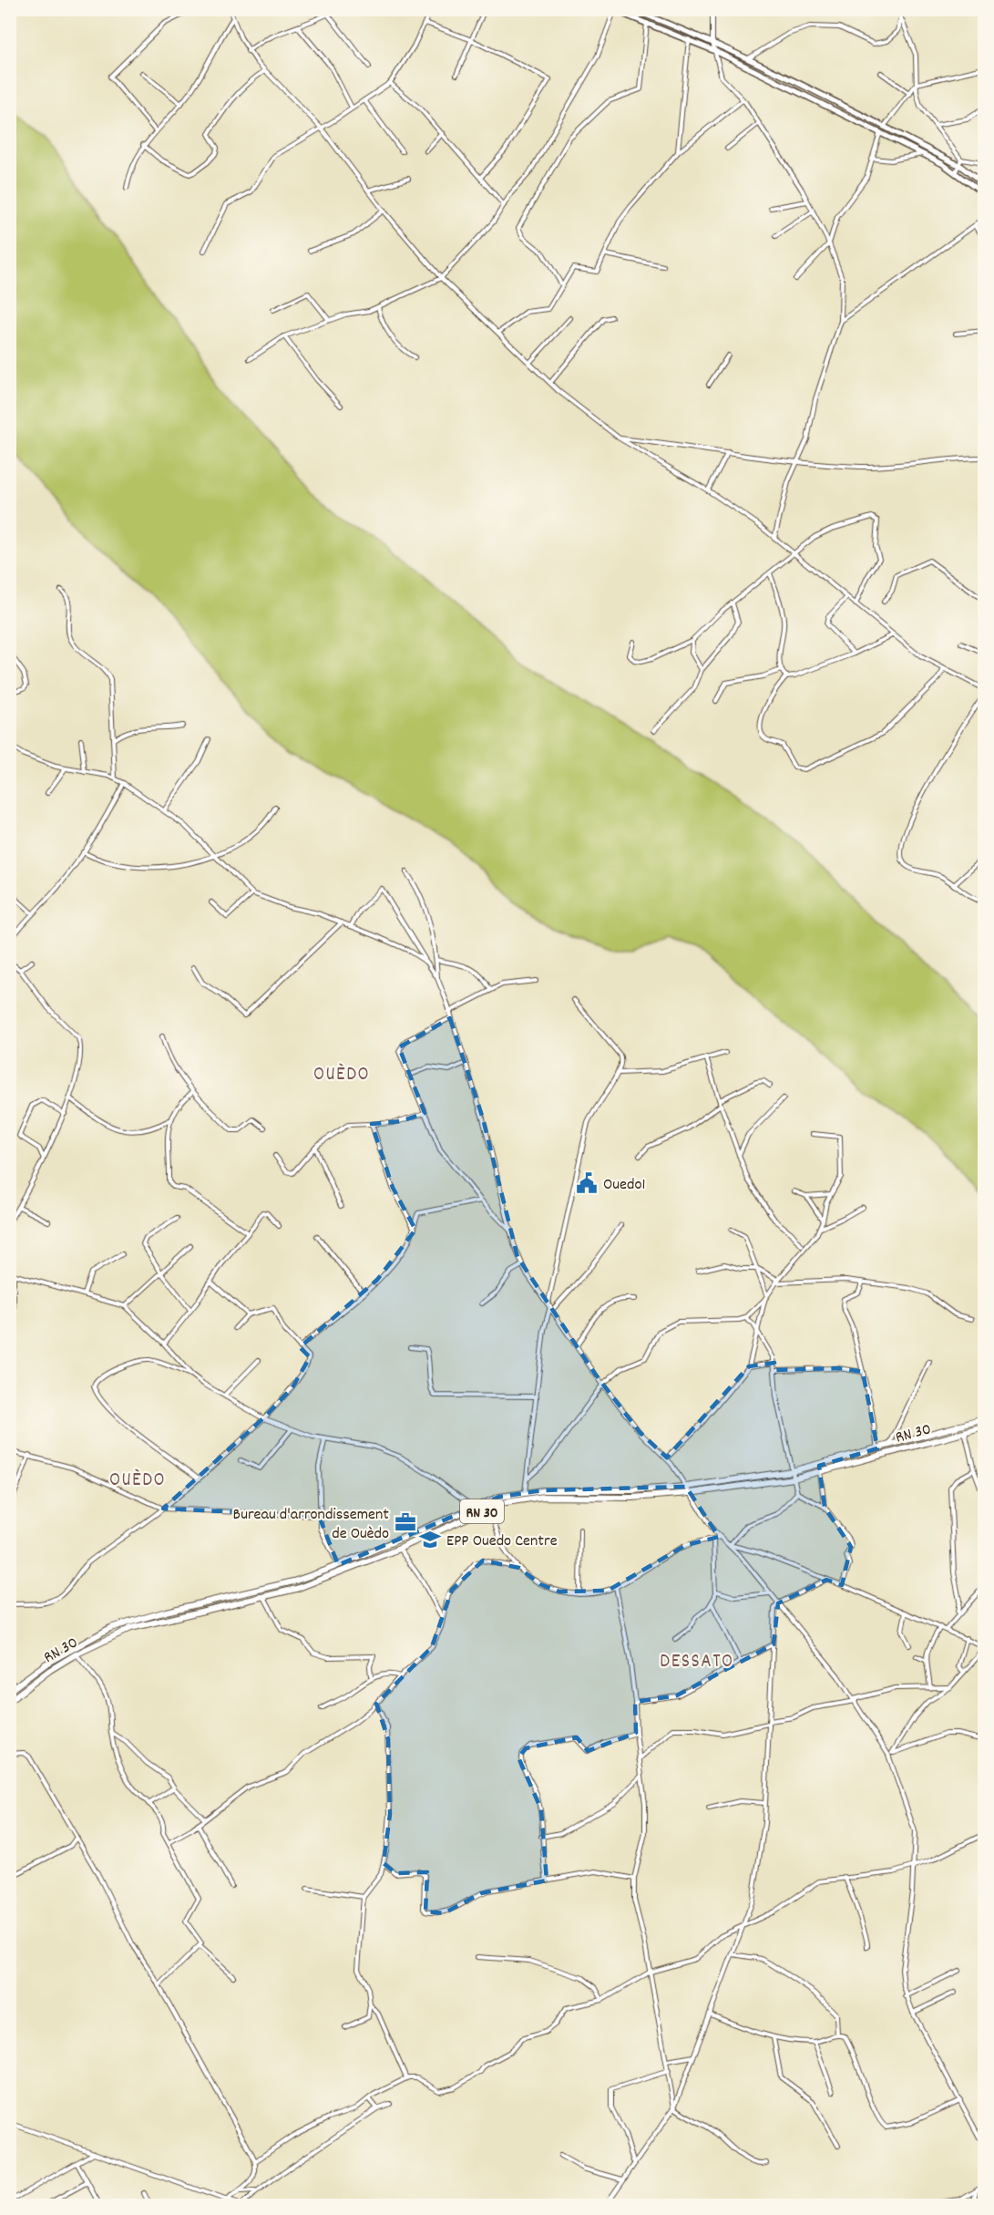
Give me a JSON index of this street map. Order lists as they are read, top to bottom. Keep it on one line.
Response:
{"streets":{"main road":["RN 30"]},"districts":["OUÈDO","OUÈDO","DESSATO"],"places":{"public building":["Ouedo1"],"office":["Bureau d'arrondissement de Ouèdo"],"school or university":["EPP Ouedo Centre"]}}
